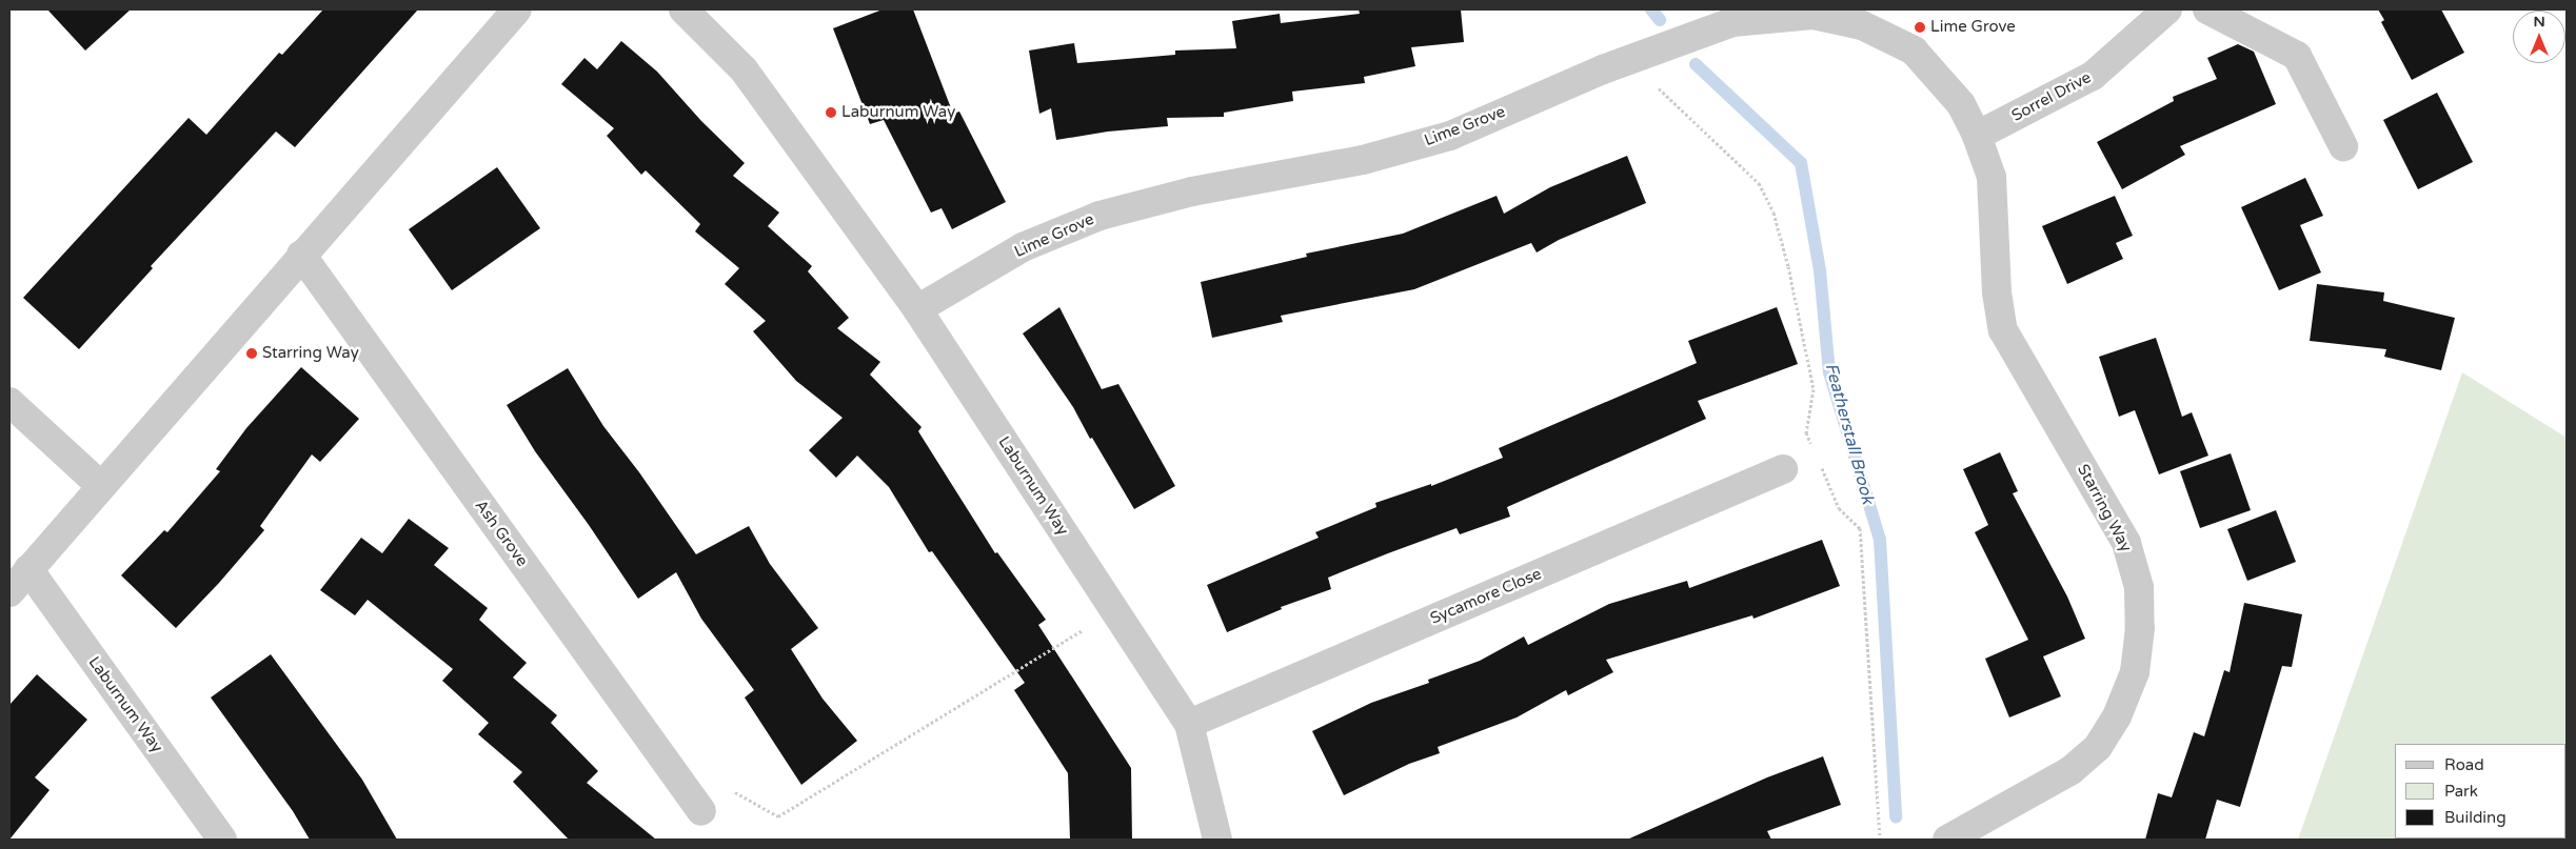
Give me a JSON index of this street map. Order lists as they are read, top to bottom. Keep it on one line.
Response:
{"streets":{"street":["Sorrel Drive","Lime Grove","Laburnum Way","Starring Way","Ash Grove","Sycamore Close"]},"crossings":[["Sorrel Drive","Lime Grove"],["Sorrel Drive","Starring Way"],["Lime Grove","Laburnum Way"],["Lime Grove","Starring Way"],["Laburnum Way","Sycamore Close"]],"water":["Featherstall Brook"],"places":["Lime Grove","Laburnum Way","Starring Way"],"legend":["Road","Park","Building"],"north":"top"}
